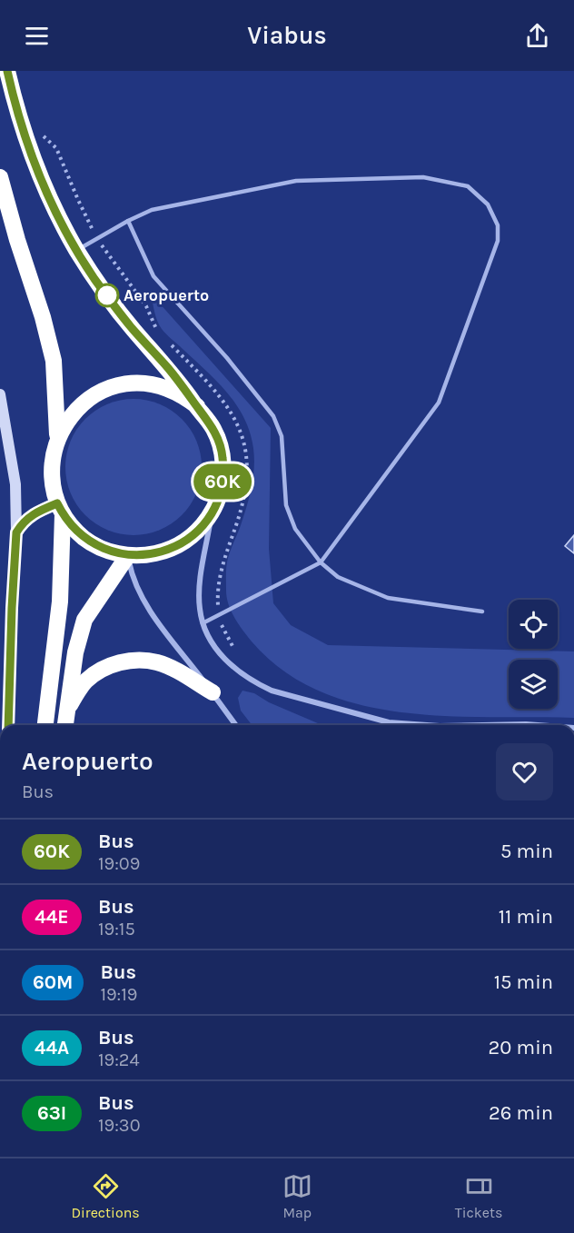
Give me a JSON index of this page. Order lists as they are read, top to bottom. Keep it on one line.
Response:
{"places":["Aeropuerto"],"lines":["bus line 60K"],"page":{"header":"Viabus","on_map":"60K","heading":["Aeropuerto","Bus"],"list":[{"mark":"60K","name":"Bus","note":"19:09","value":"5 min"},{"mark":"44E","name":"Bus","note":"19:15","value":"11 min"},{"mark":"60M","name":"Bus","note":"19:19","value":"15 min"},{"mark":"44A","name":"Bus","note":"19:24","value":"20 min"},{"mark":"63I","name":"Bus","note":"19:30","value":"26 min"}],"tabs":["Directions","Map","Tickets"]}}
